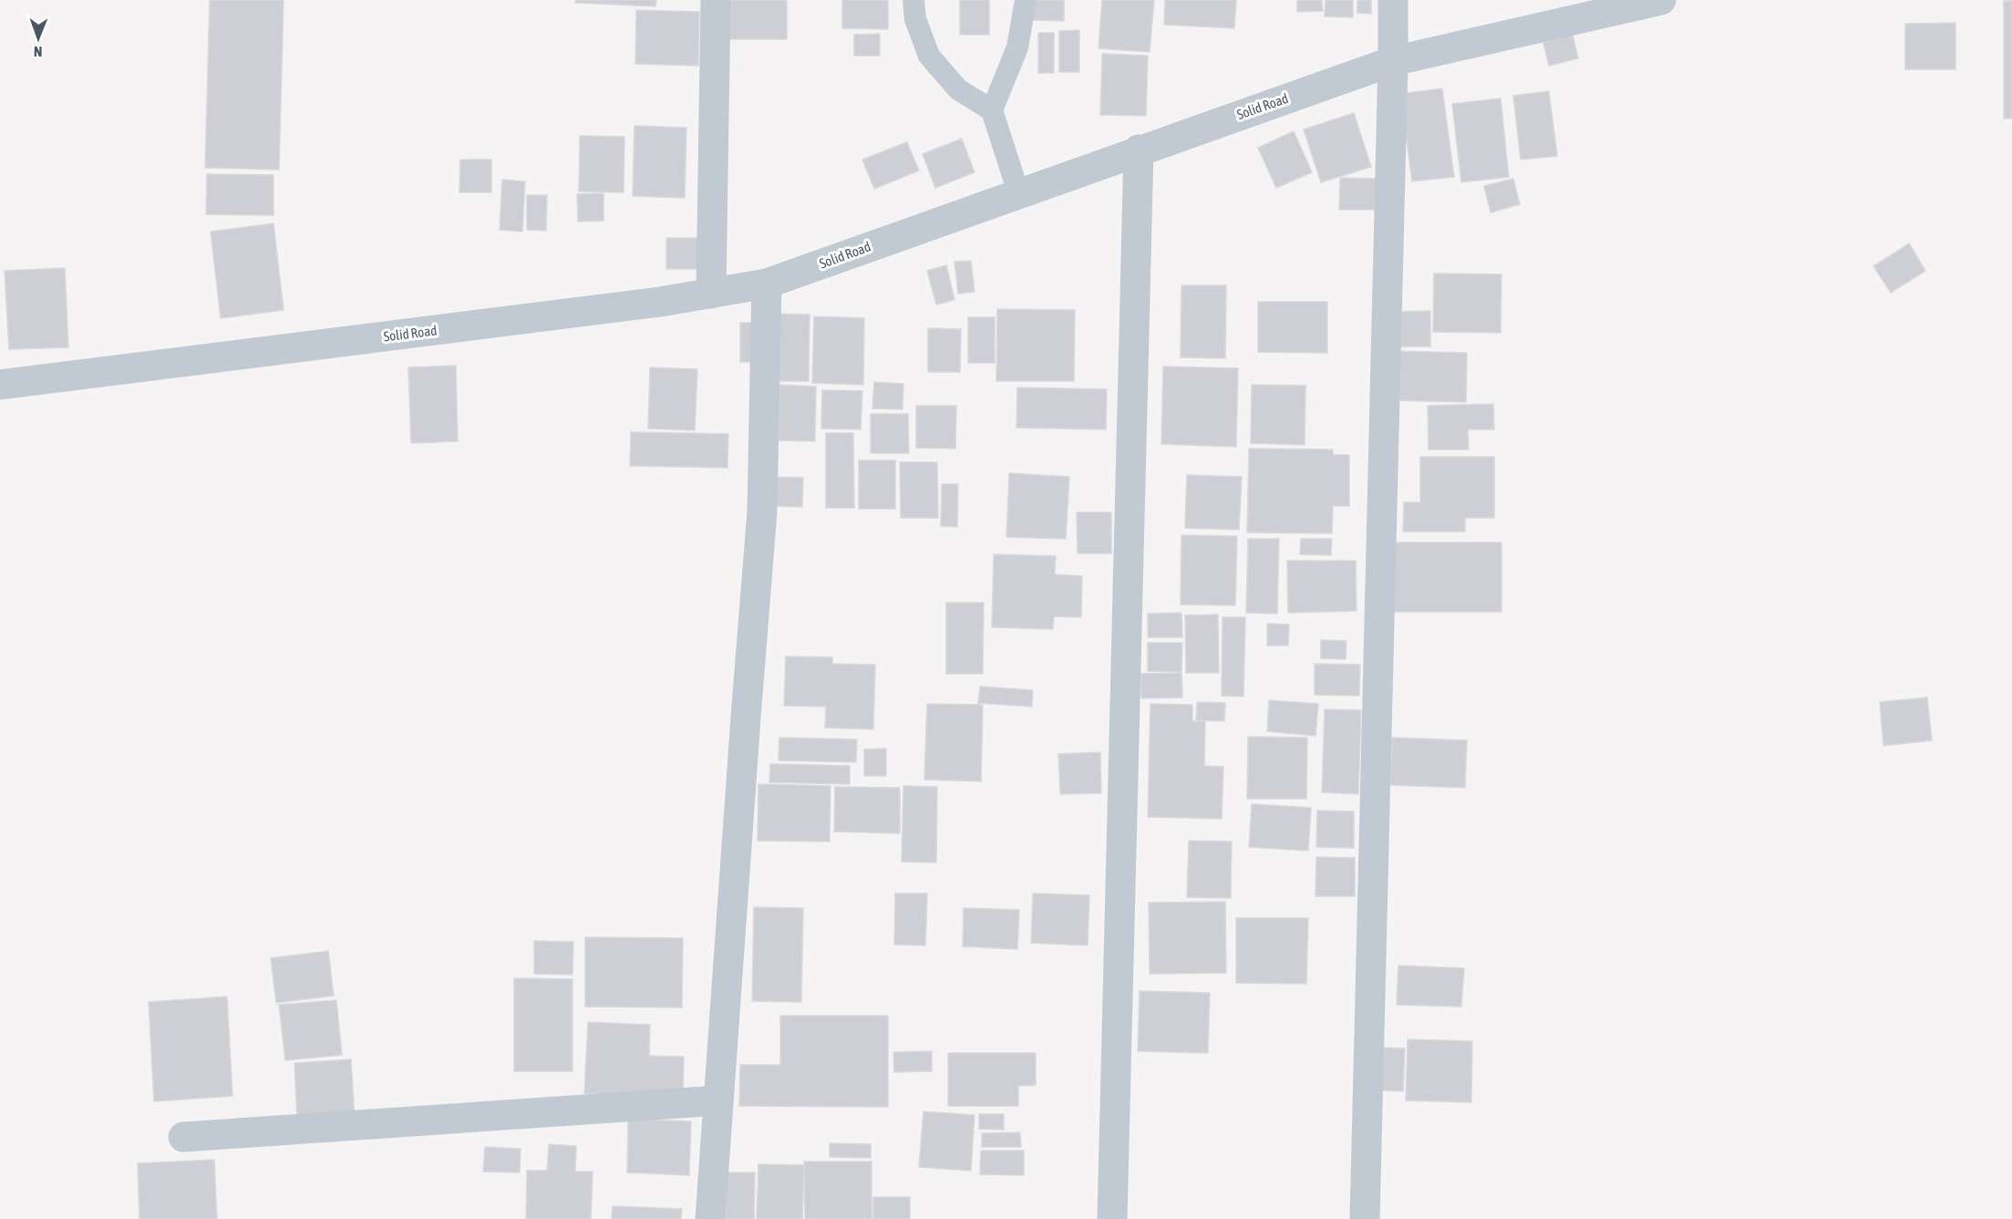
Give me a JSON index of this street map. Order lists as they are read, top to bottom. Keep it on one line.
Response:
{"streets":{"street":["Solid Road"]},"north":"bottom"}
